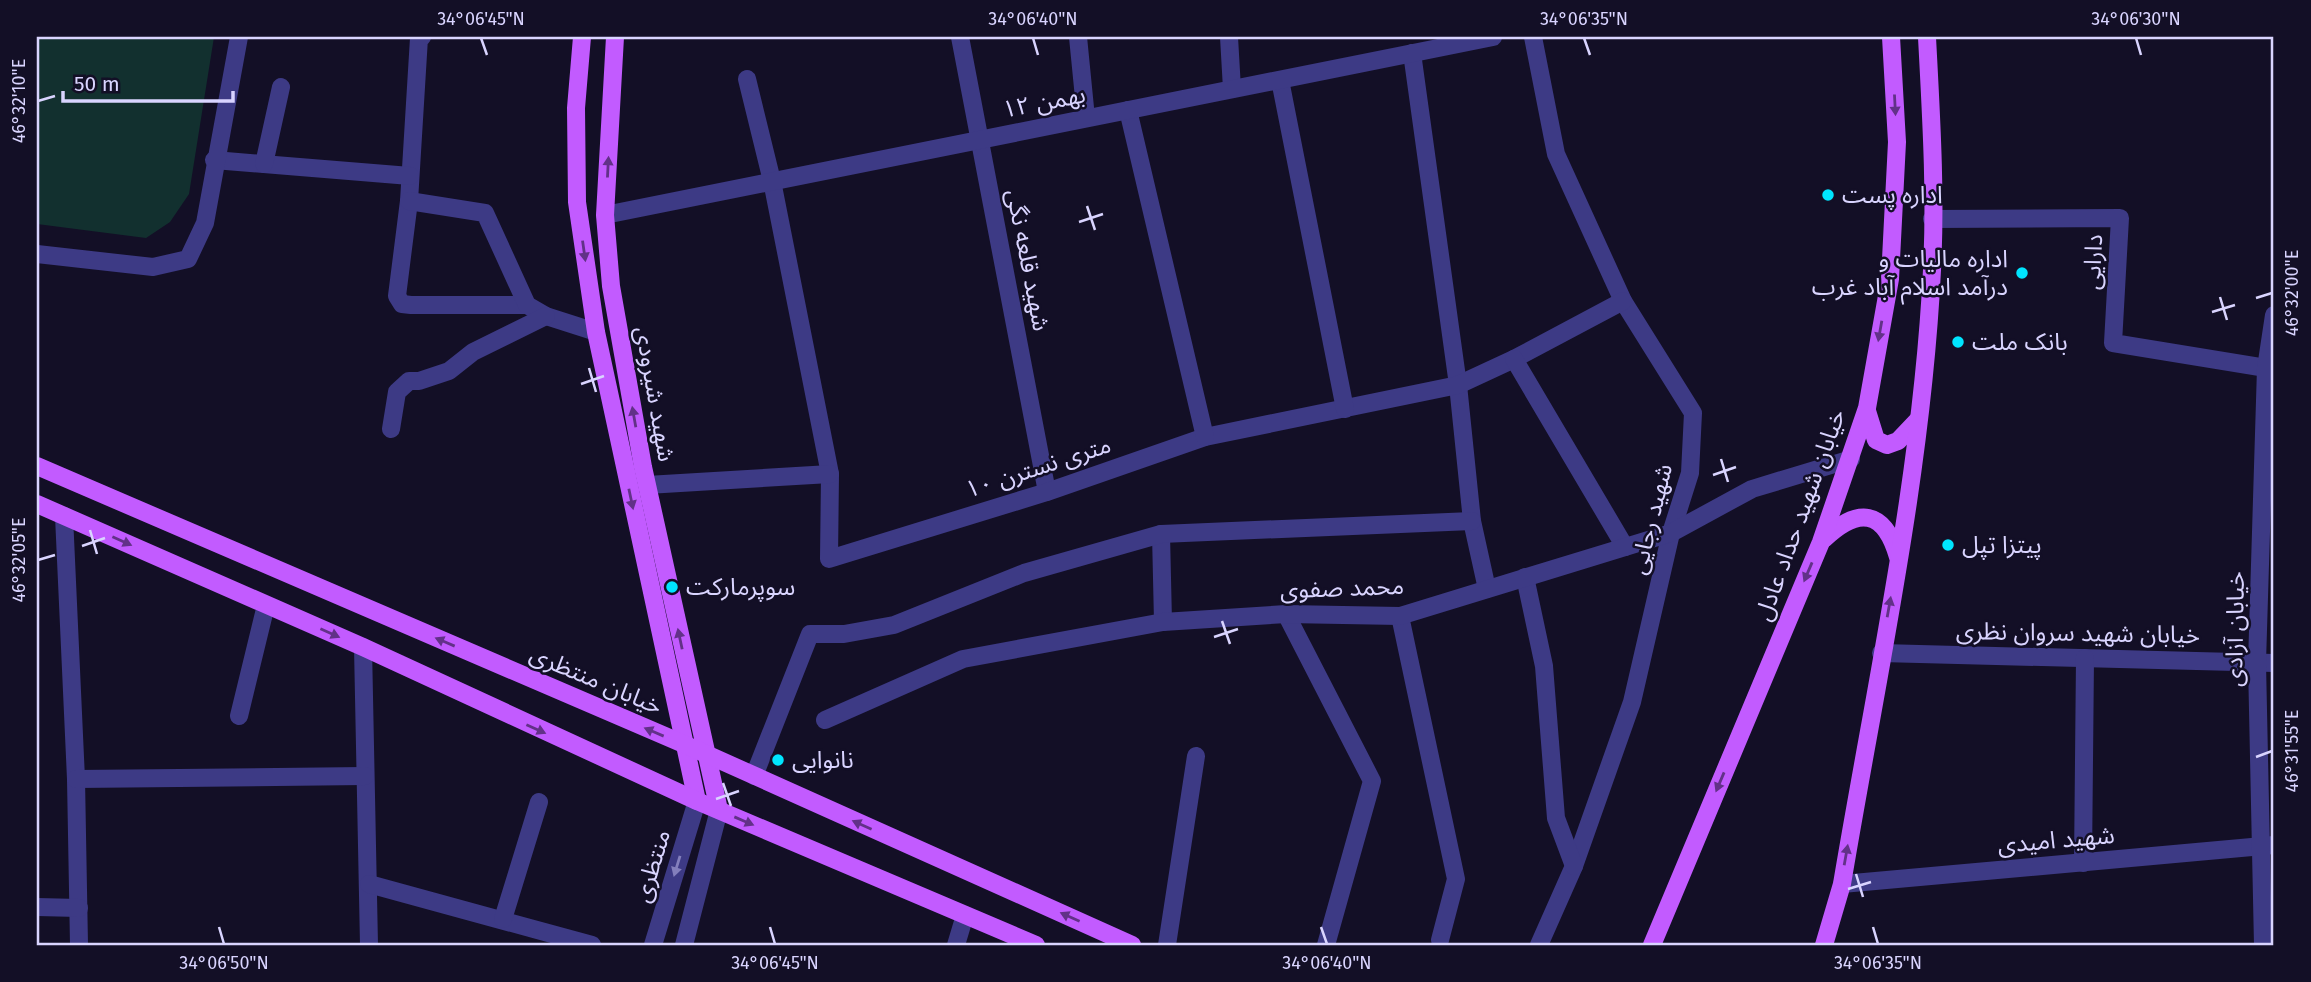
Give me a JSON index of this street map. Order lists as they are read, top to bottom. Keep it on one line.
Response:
{"streets":{"main road":["شهید شیرودی","خیابان شهید حداد عادل","خیابان منتظری"],"street":["۱۲ بهمن","شهید قلعه نگی","دارایی","۱۰ متری نسترن","شهید رجایی","محمد صفوی","خیابان آزادی","خیابان شهید سروان نظری","شهید امیدی","منتظری"]},"crossings":[["۱۲ بهمن","شهید قلعه نگی"],["۱۲ بهمن","شهید شیرودی"],["۱۲ بهمن","۱۰ متری نسترن"],["شهید قلعه نگی","۱۰ متری نسترن"],["دارایی","خیابان آزادی"],["شهید شیرودی","خیابان منتظری"],["شهید شیرودی","منتظری"],["۱۰ متری نسترن","شهید رجایی"],["خیابان شهید حداد عادل","محمد صفوی"],["شهید رجایی","محمد صفوی"],["خیابان آزادی","خیابان شهید سروان نظری"],["خیابان آزادی","شهید امیدی"]],"places":["اداره پست","اداره مالیات و درآمد اسلام آباد غرب","بانک ملت","پیتزا تپل","سوپرمارکت","نانوایی"],"scale_bar":"50 m","coordinates":["34°06'45\"N","34°06'40\"N","34°06'35\"N","34°06'30\"N","46°32'10\"E","46°32'00\"E","46°32'05\"E","46°31'55\"E","34°06'50\"N"]}
